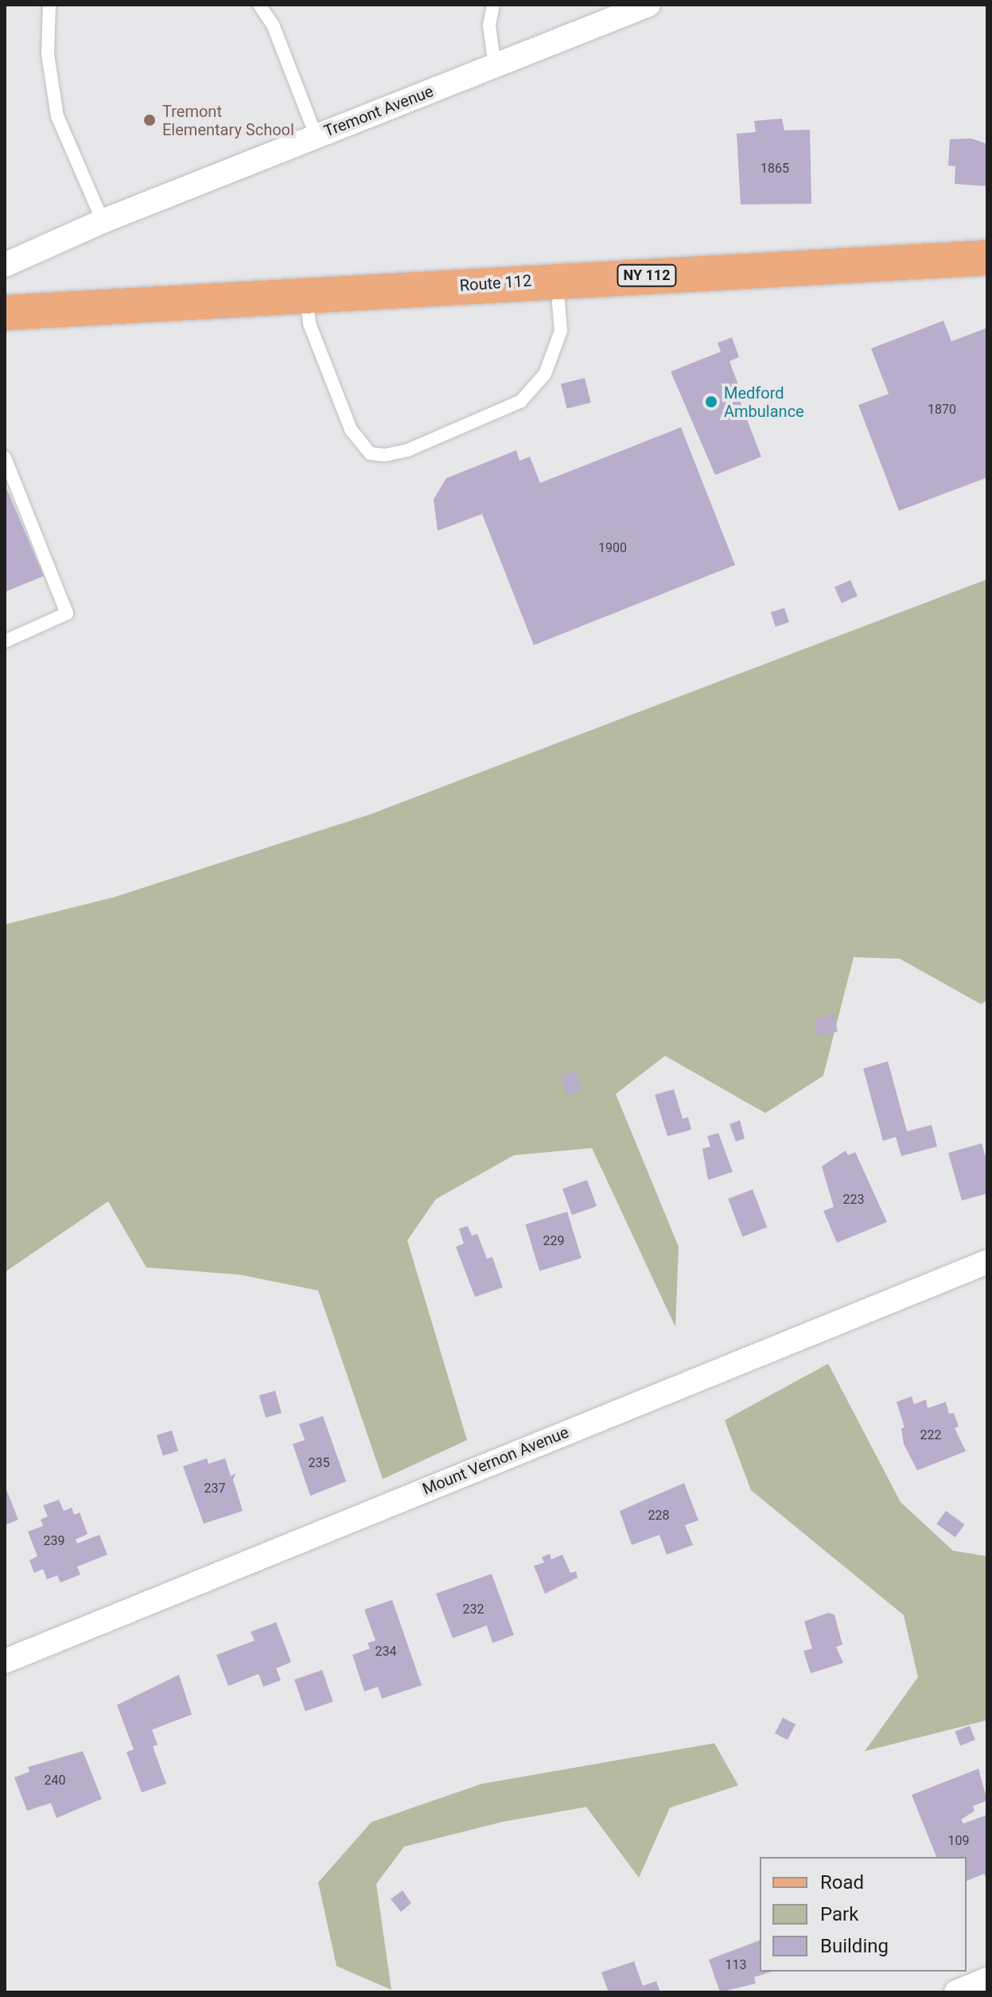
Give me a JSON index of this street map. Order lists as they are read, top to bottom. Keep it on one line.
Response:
{"streets":{"main road":["NY 112","Route 112"],"street":["Tremont Avenue","Mount Vernon Avenue"]},"places":["Tremont Elementary School","Medford Ambulance"],"house_numbers":["1865","1870","1900","223","229","222","235","237","228","239","232","234","240","109","113"],"legend":["Road","Park","Building"]}
